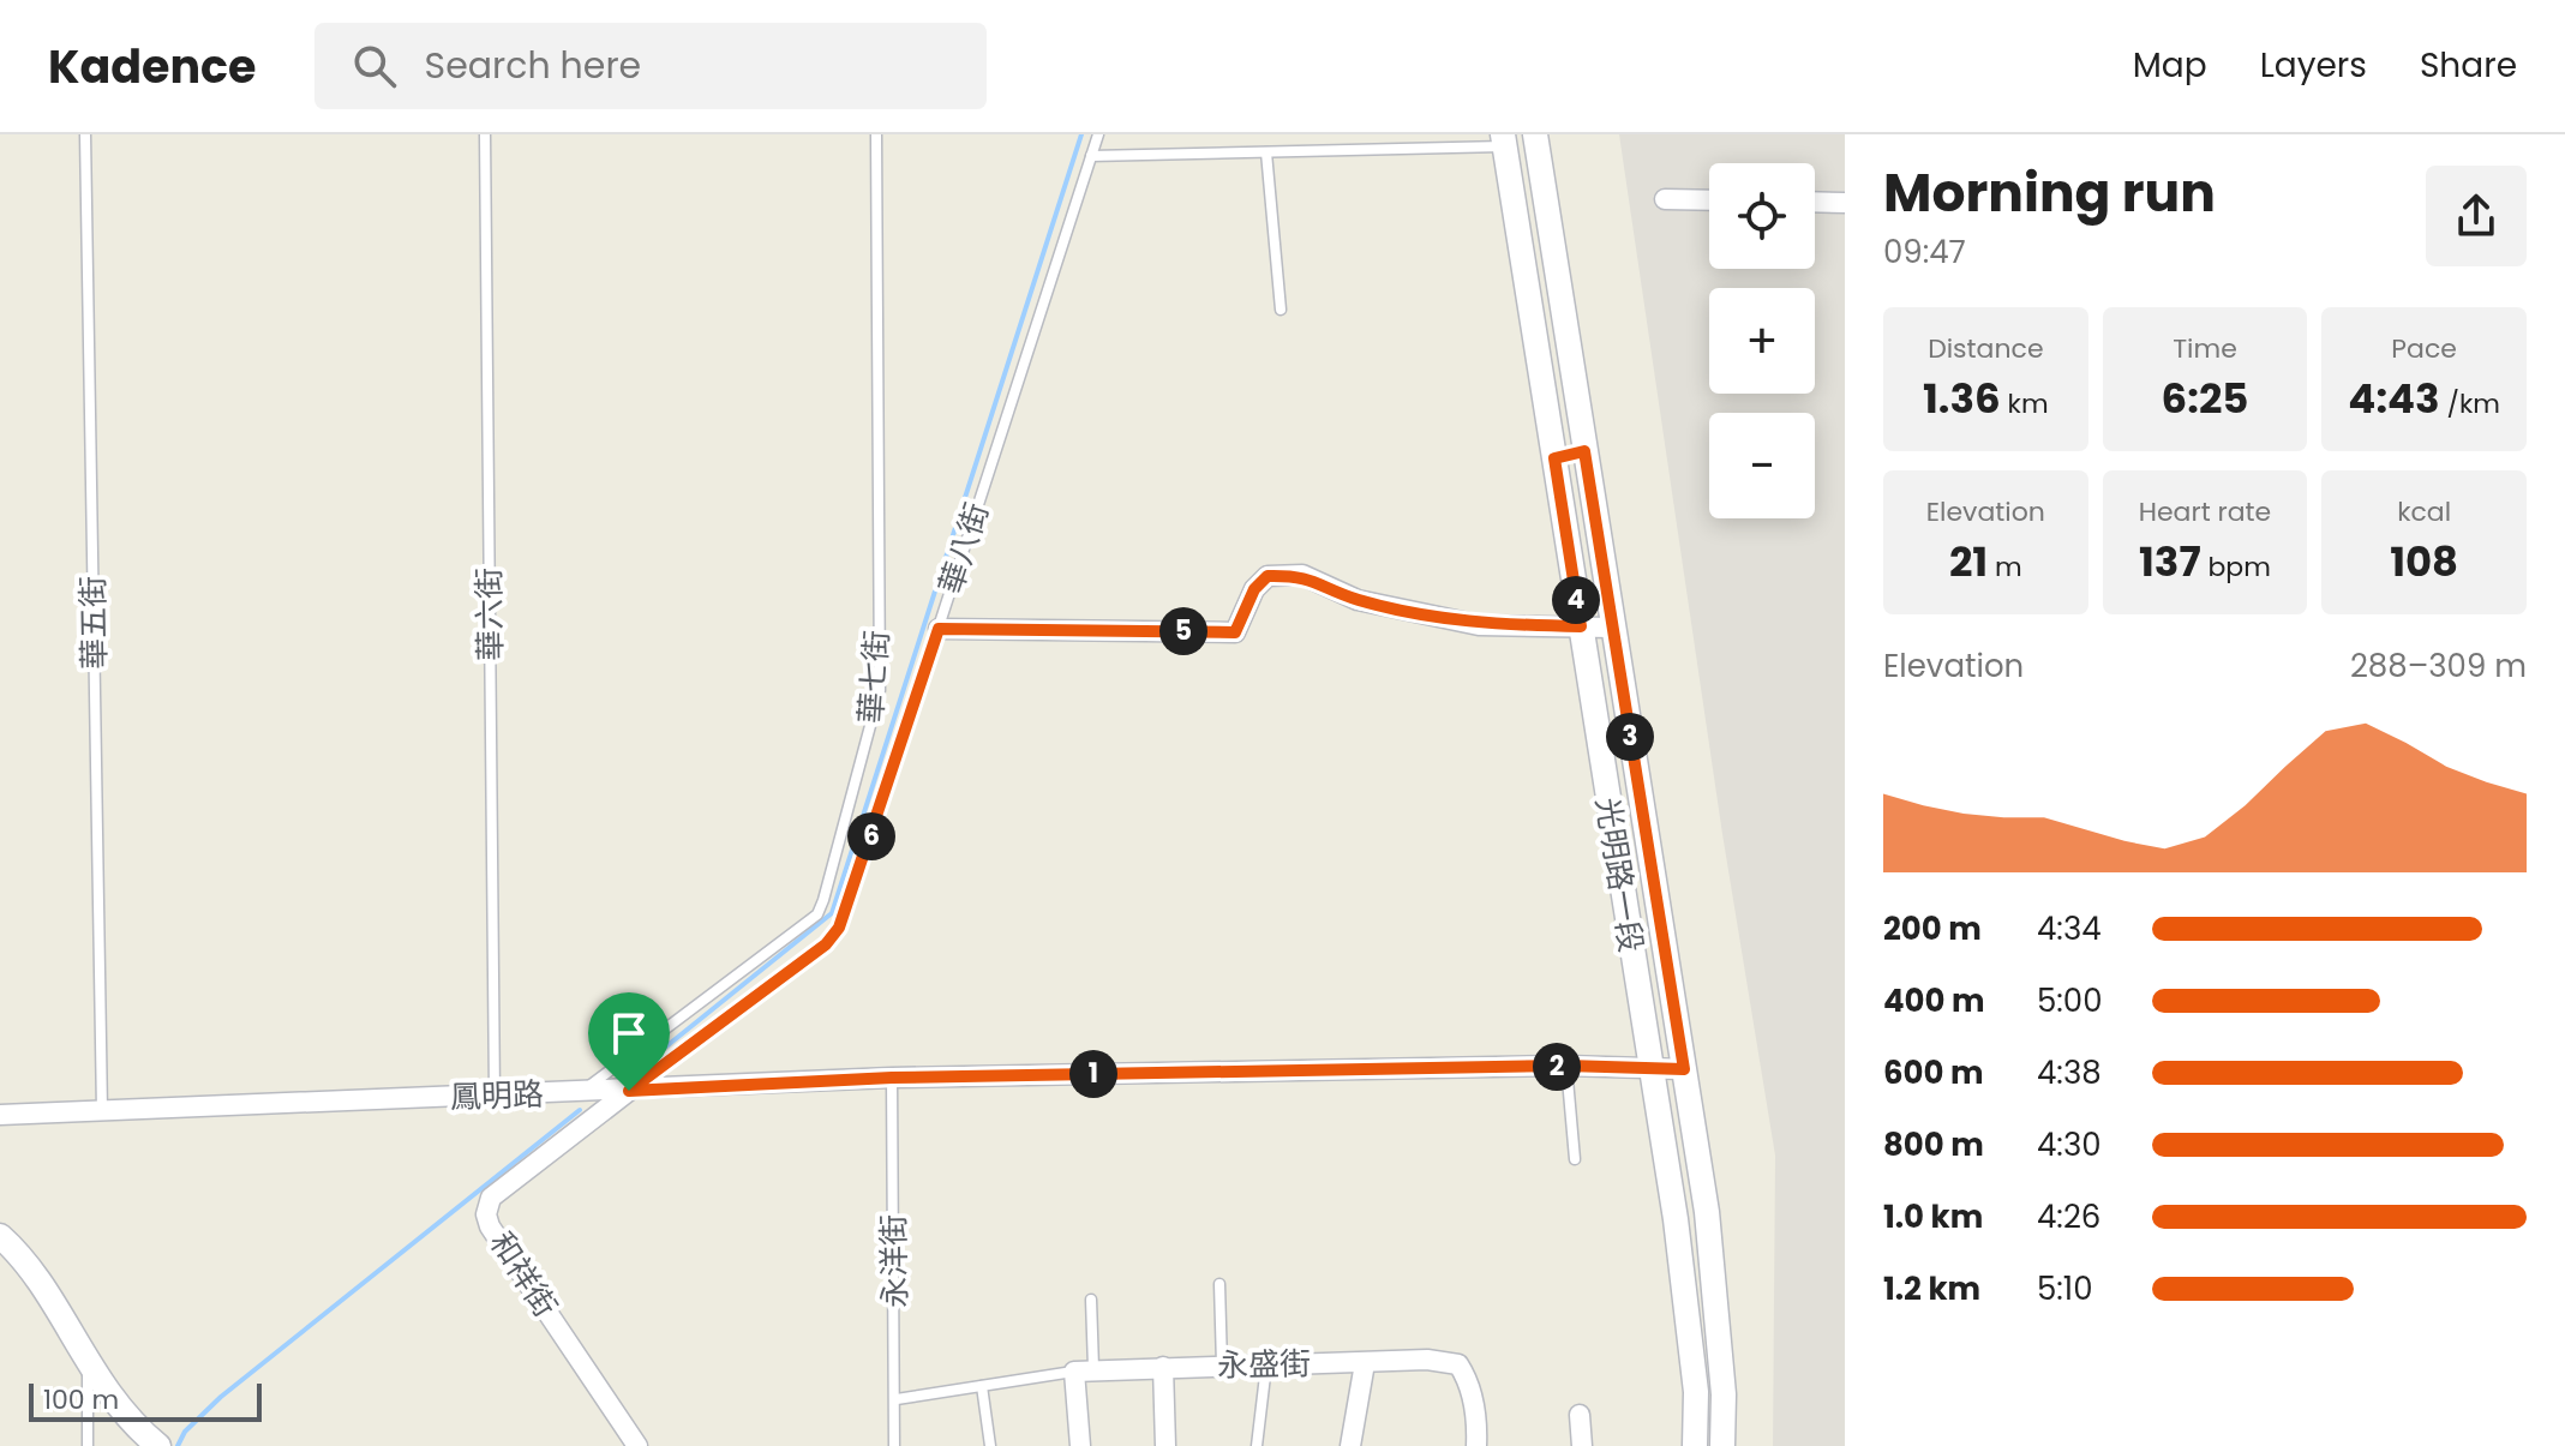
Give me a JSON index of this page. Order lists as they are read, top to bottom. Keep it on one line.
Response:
{"streets":{"street":["光明路一段","鳳明路","和祥街","永盛街"],"lane":["華八街","華六街","華五街","華七街","永洋街"]},"crossings":[["華八街","鳳明路"],["華八街","和祥街"],["華六街","鳳明路"],["華五街","鳳明路"],["華七街","鳳明路"],["光明路一段","鳳明路"],["鳳明路","永洋街"],["鳳明路","和祥街"]],"scale_bar":"100 m","page":{"header":"Kadence","search":"Search here","nav":["Map","Layers","Share"],"heading":["Morning run","09:47"],"map_buttons":["+","−"],"stats":[["Distance","1.36 km"],["Time","6:25"],["Pace","4:43 /km"],["Elevation","21 m"],["Heart rate","137 bpm"],["kcal","108"]],"pins":["4","5","3","6","2","1"],"chart":["Elevation","288–309 m"],"list":[{"name":"200 m","note":"4:34"},{"name":"400 m","note":"5:00"},{"name":"600 m","note":"4:38"},{"name":"800 m","note":"4:30"},{"name":"1.0 km","note":"4:26"},{"name":"1.2 km","note":"5:10"}],"scale":"100 m"}}
